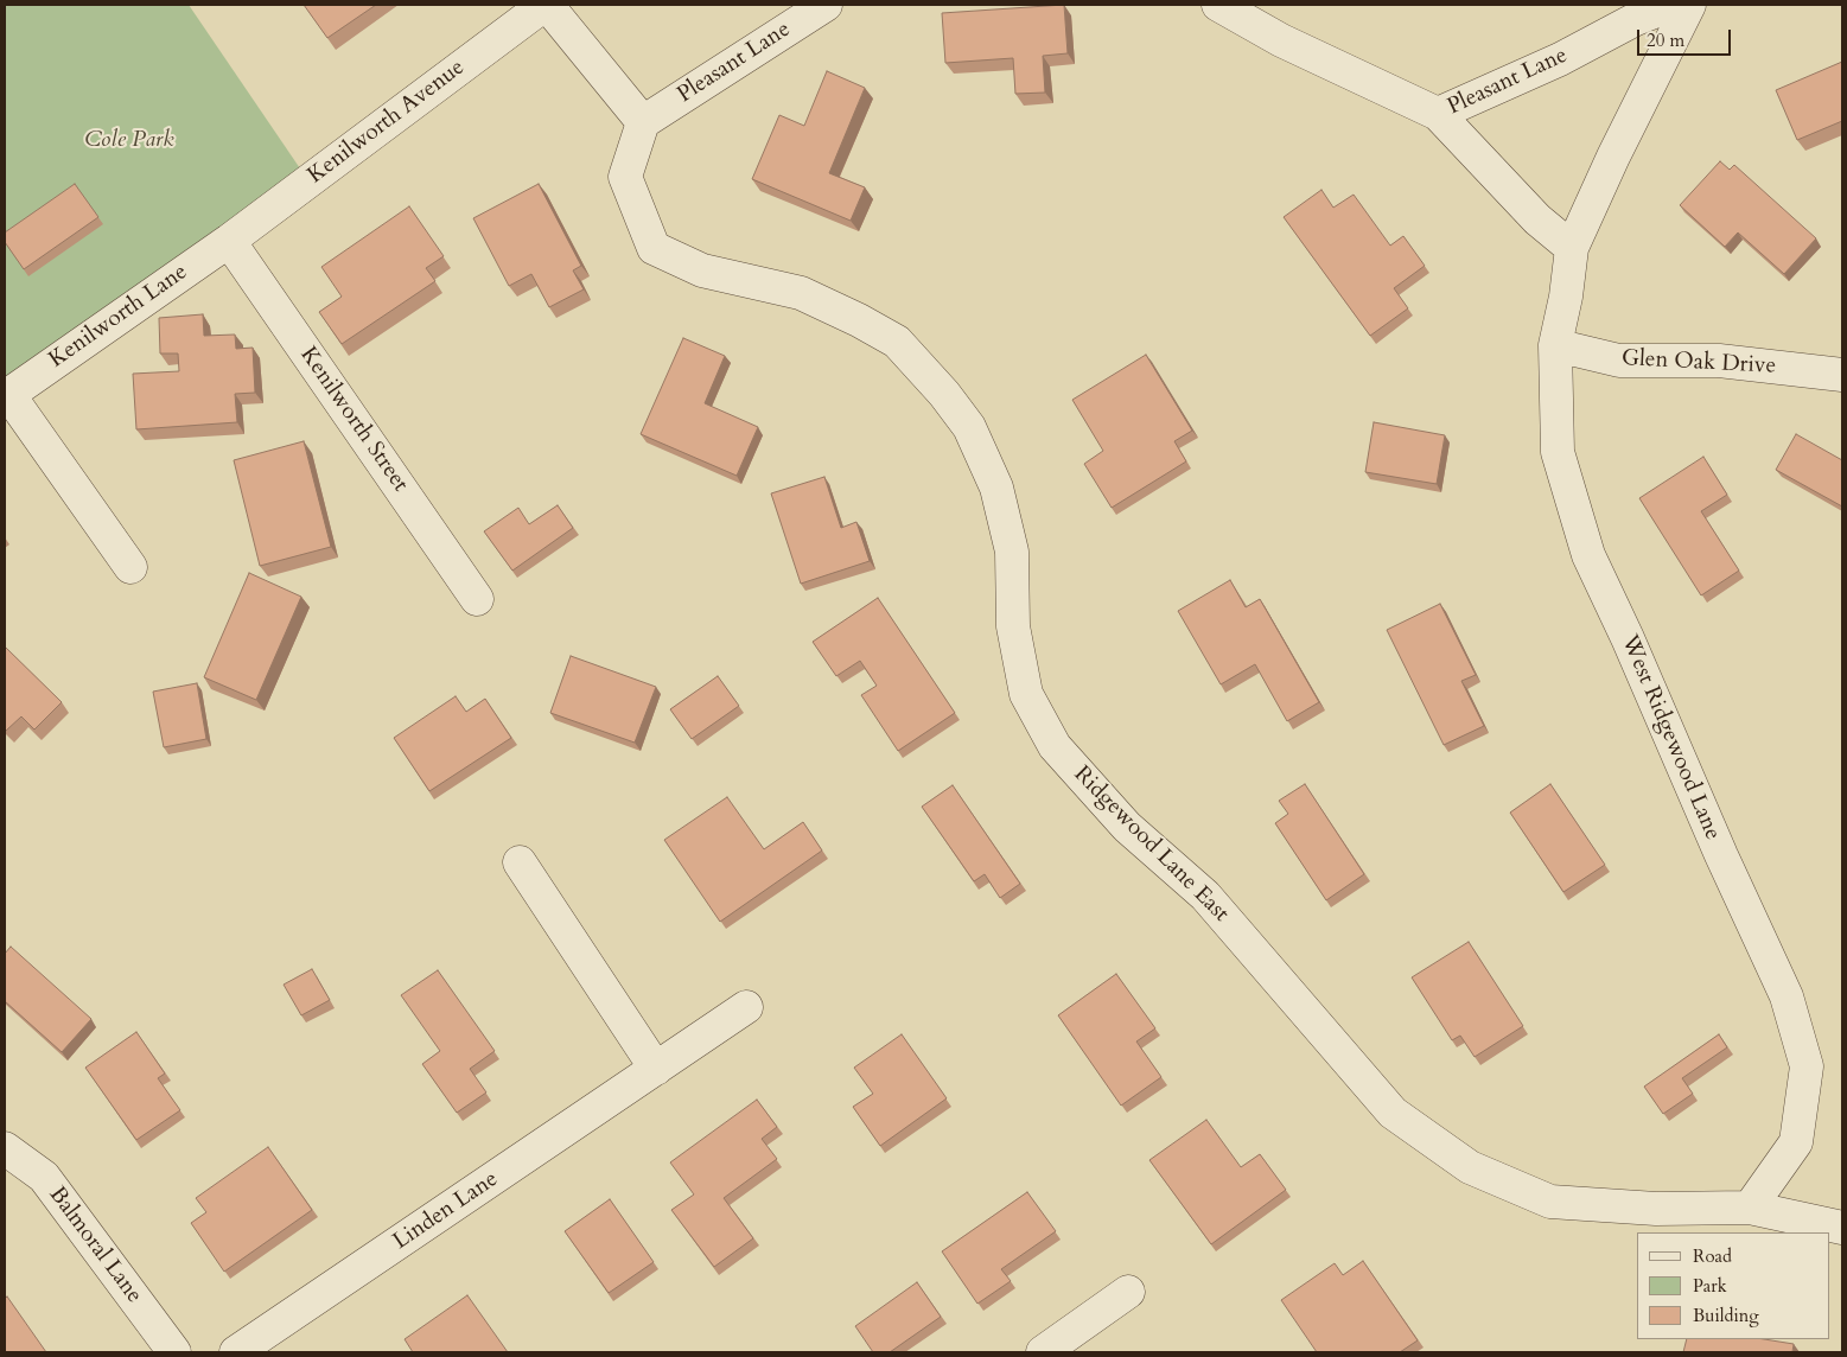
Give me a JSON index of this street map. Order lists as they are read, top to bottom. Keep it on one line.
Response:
{"streets":{"street":["Pleasant Lane","Kenilworth Avenue","Kenilworth Lane","Glen Oak Drive","Kenilworth Street","West Ridgewood Lane","Ridgewood Lane East","Linden Lane","Balmoral Lane"]},"crossings":[["Pleasant Lane","Ridgewood Lane East"],["Kenilworth Avenue","Kenilworth Lane"],["Kenilworth Avenue","Kenilworth Street"],["Kenilworth Lane","Kenilworth Street"],["Glen Oak Drive","West Ridgewood Lane"],["West Ridgewood Lane","Ridgewood Lane East"]],"parks":["Cole Park"],"legend":["Road","Park","Building"],"scale_bar":"20 m"}
